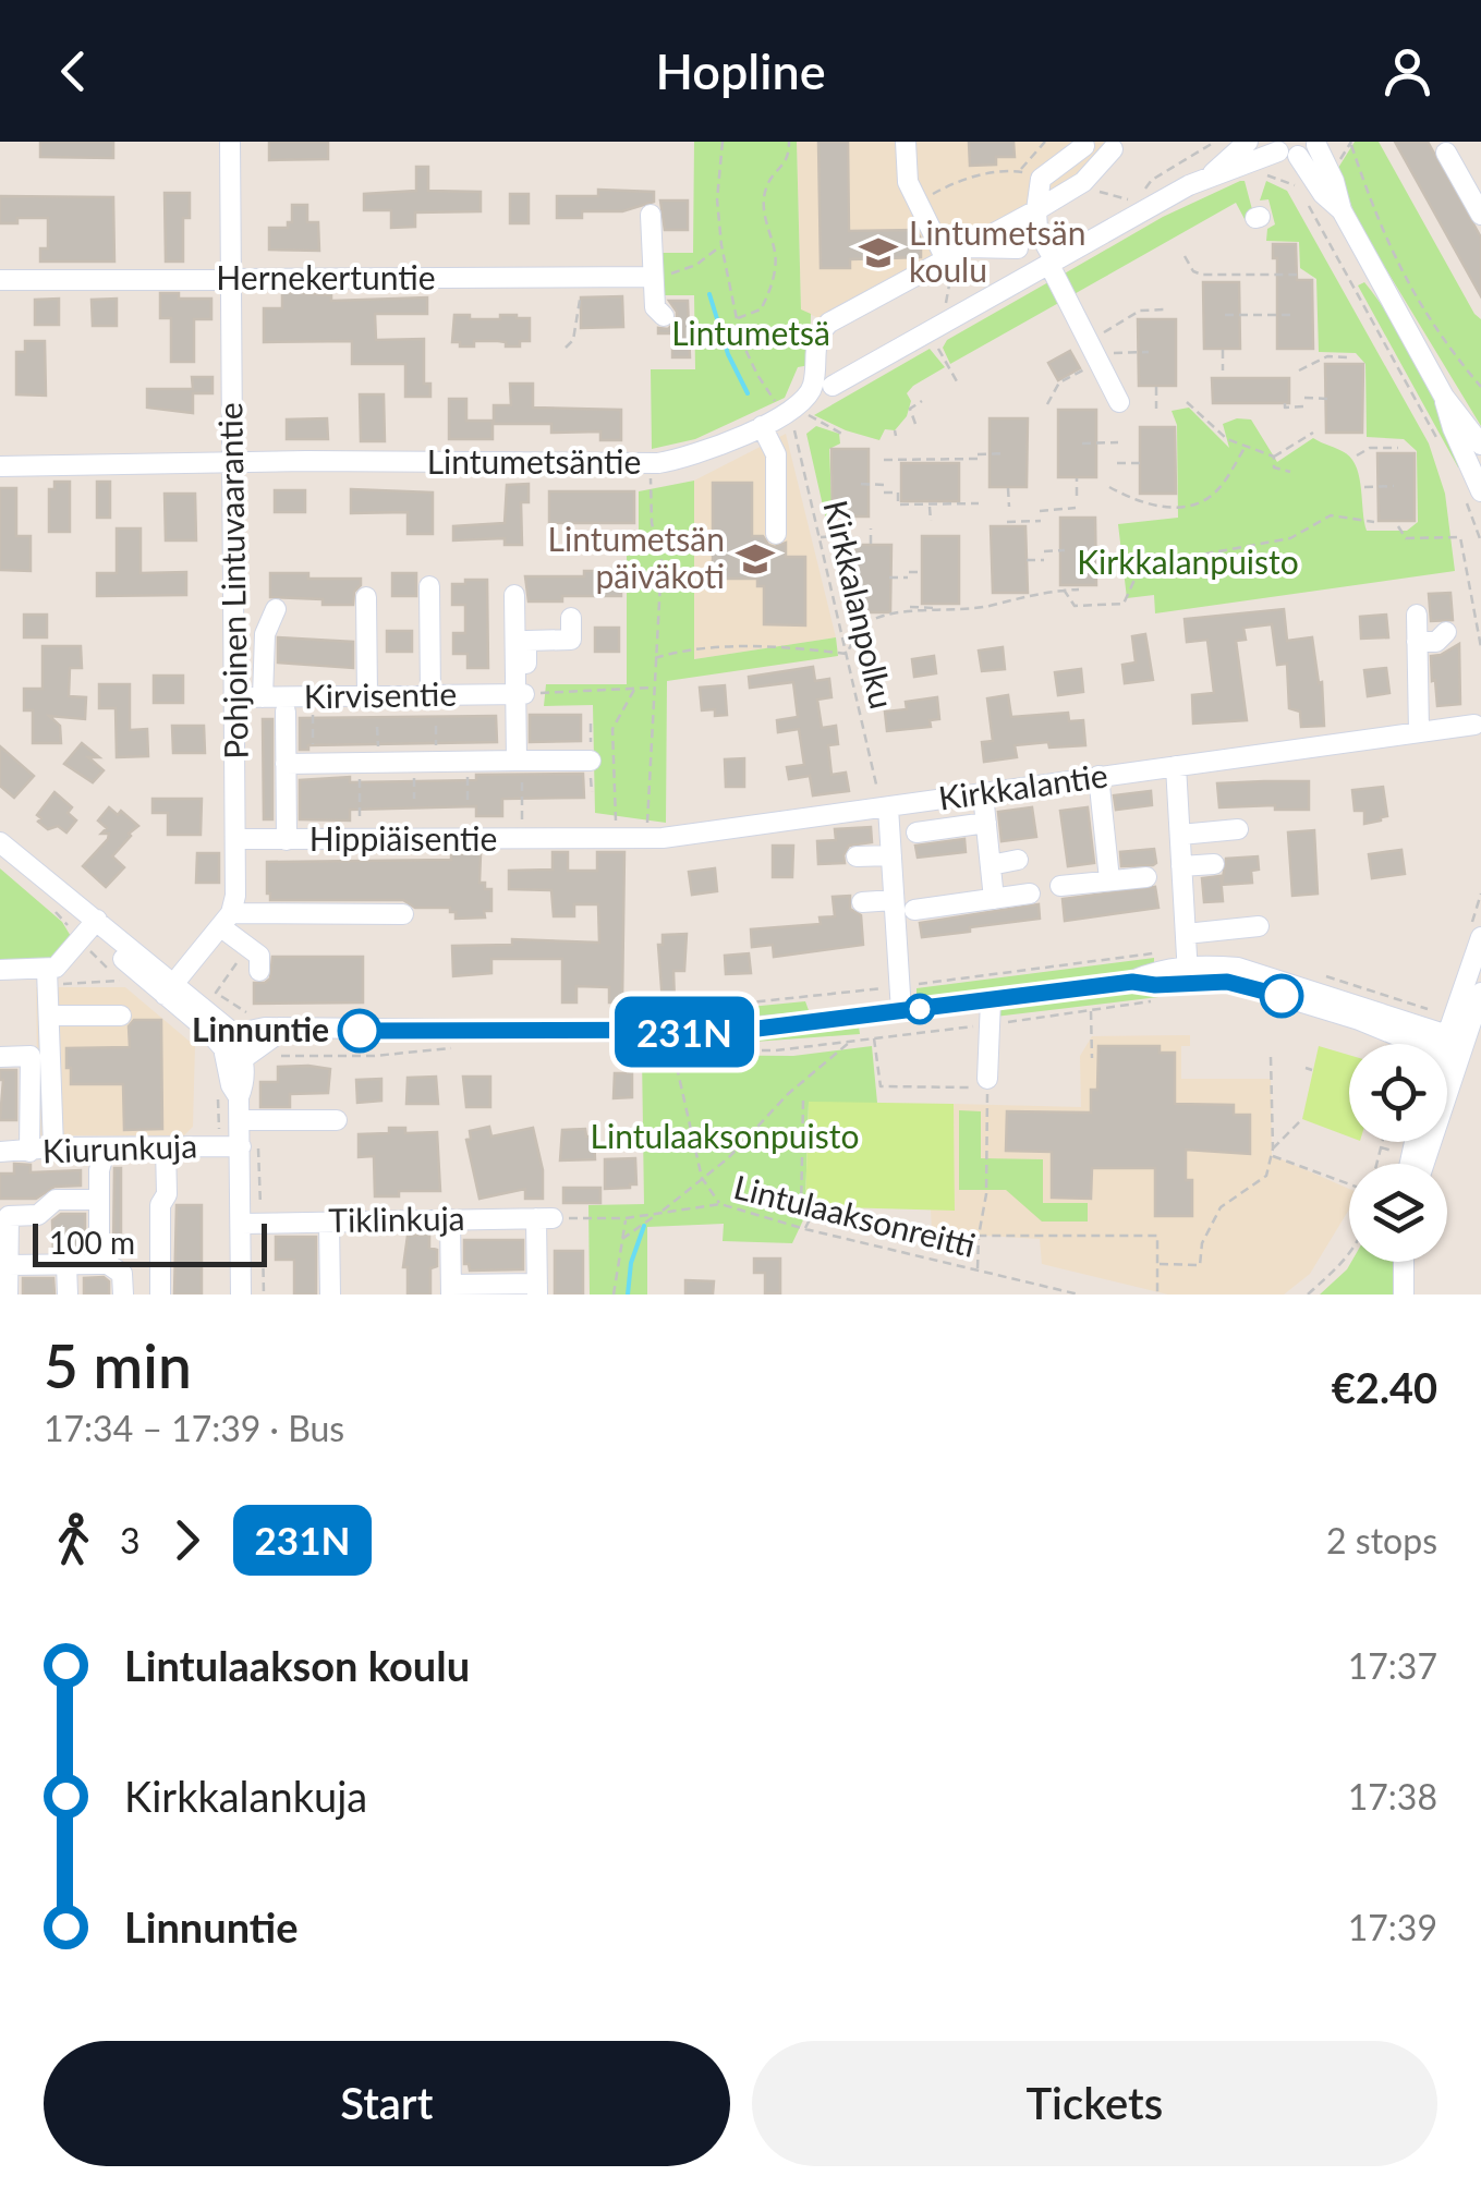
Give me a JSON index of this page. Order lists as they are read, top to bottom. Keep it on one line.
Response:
{"streets":{"street":["Hernekertuntie","Lintumetsäntie","Pohjoinen Lintuvaarantie","Kirvisentie","Kirkkalantie","Hippiäisentie","Kiurunkuja","Tiklinkuja"],"path":["Kirkkalanpolku","Lintulaaksonreitti"]},"crossings":[["Hernekertuntie","Pohjoinen Lintuvaarantie"],["Lintumetsäntie","Pohjoinen Lintuvaarantie"],["Lintumetsäntie","Kirkkalanpolku"],["Pohjoinen Lintuvaarantie","Kirvisentie"],["Pohjoinen Lintuvaarantie","Hippiäisentie"],["Kirkkalanpolku","Kirkkalantie"],["Kirkkalantie","Hippiäisentie"],["Lintulaaksonreitti","Tiklinkuja"]],"parks":["Lintumetsä","Kirkkalanpuisto","Lintulaaksonpuisto"],"places":{"school or university":["Lintumetsän koulu","Lintumetsän päiväkoti"],"other":["Linnuntie"]},"lines":["bus line 231N"],"scale_bar":"100 m","page":{"header":"Hopline","on_map":"231N","scale":"100 m","heading":["5 min","17:34 – 17:39 · Bus","€2.40"],"legs":["3","231N","2 stops"],"list":[{"name":"Lintulaakson koulu","value":"17:37"},{"name":"Kirkkalankuja","value":"17:38"},{"name":"Linnuntie","value":"17:39"}],"buttons":["Start","Tickets"]}}
